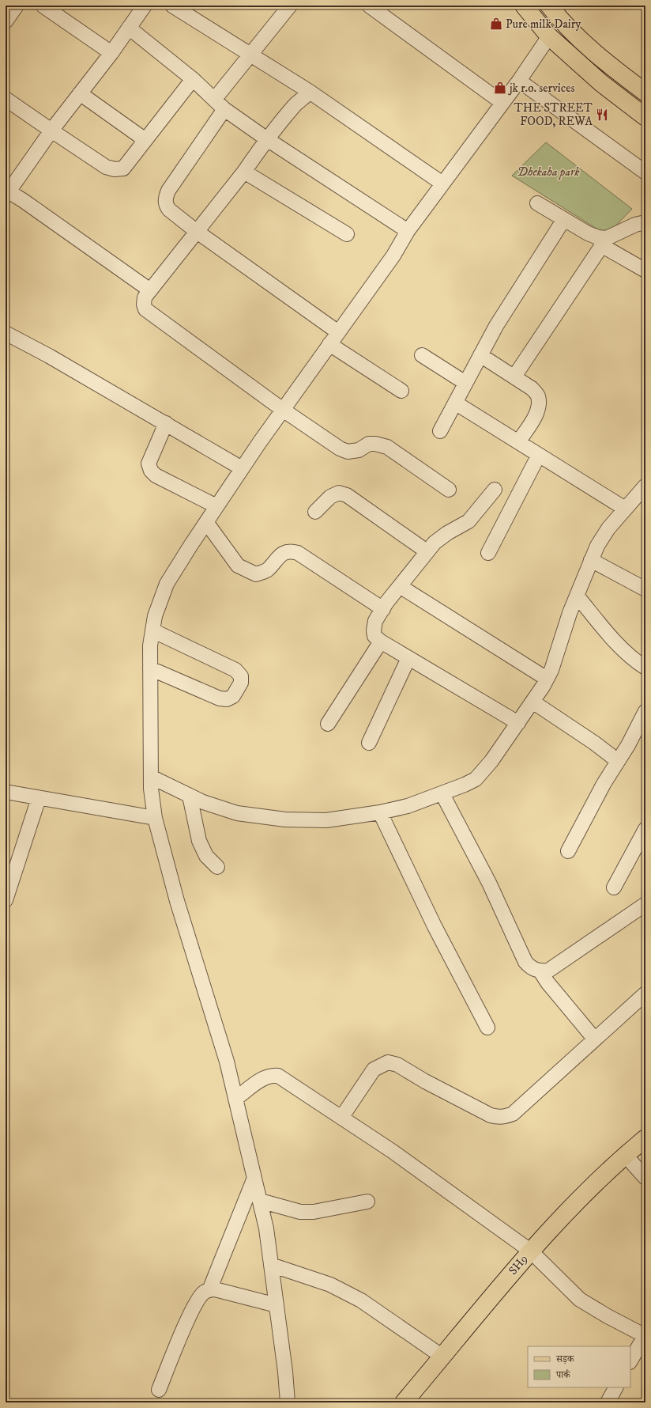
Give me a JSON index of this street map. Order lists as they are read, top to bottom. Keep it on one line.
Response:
{"streets":{"main road":["SH9"]},"parks":["Dhekaha park"],"places":{"shop":["Pure milk Dairy","jk r.o. services"],"restaurant":["THE STREET FOOD, REWA"]},"legend":["सड़क","पार्क"]}
